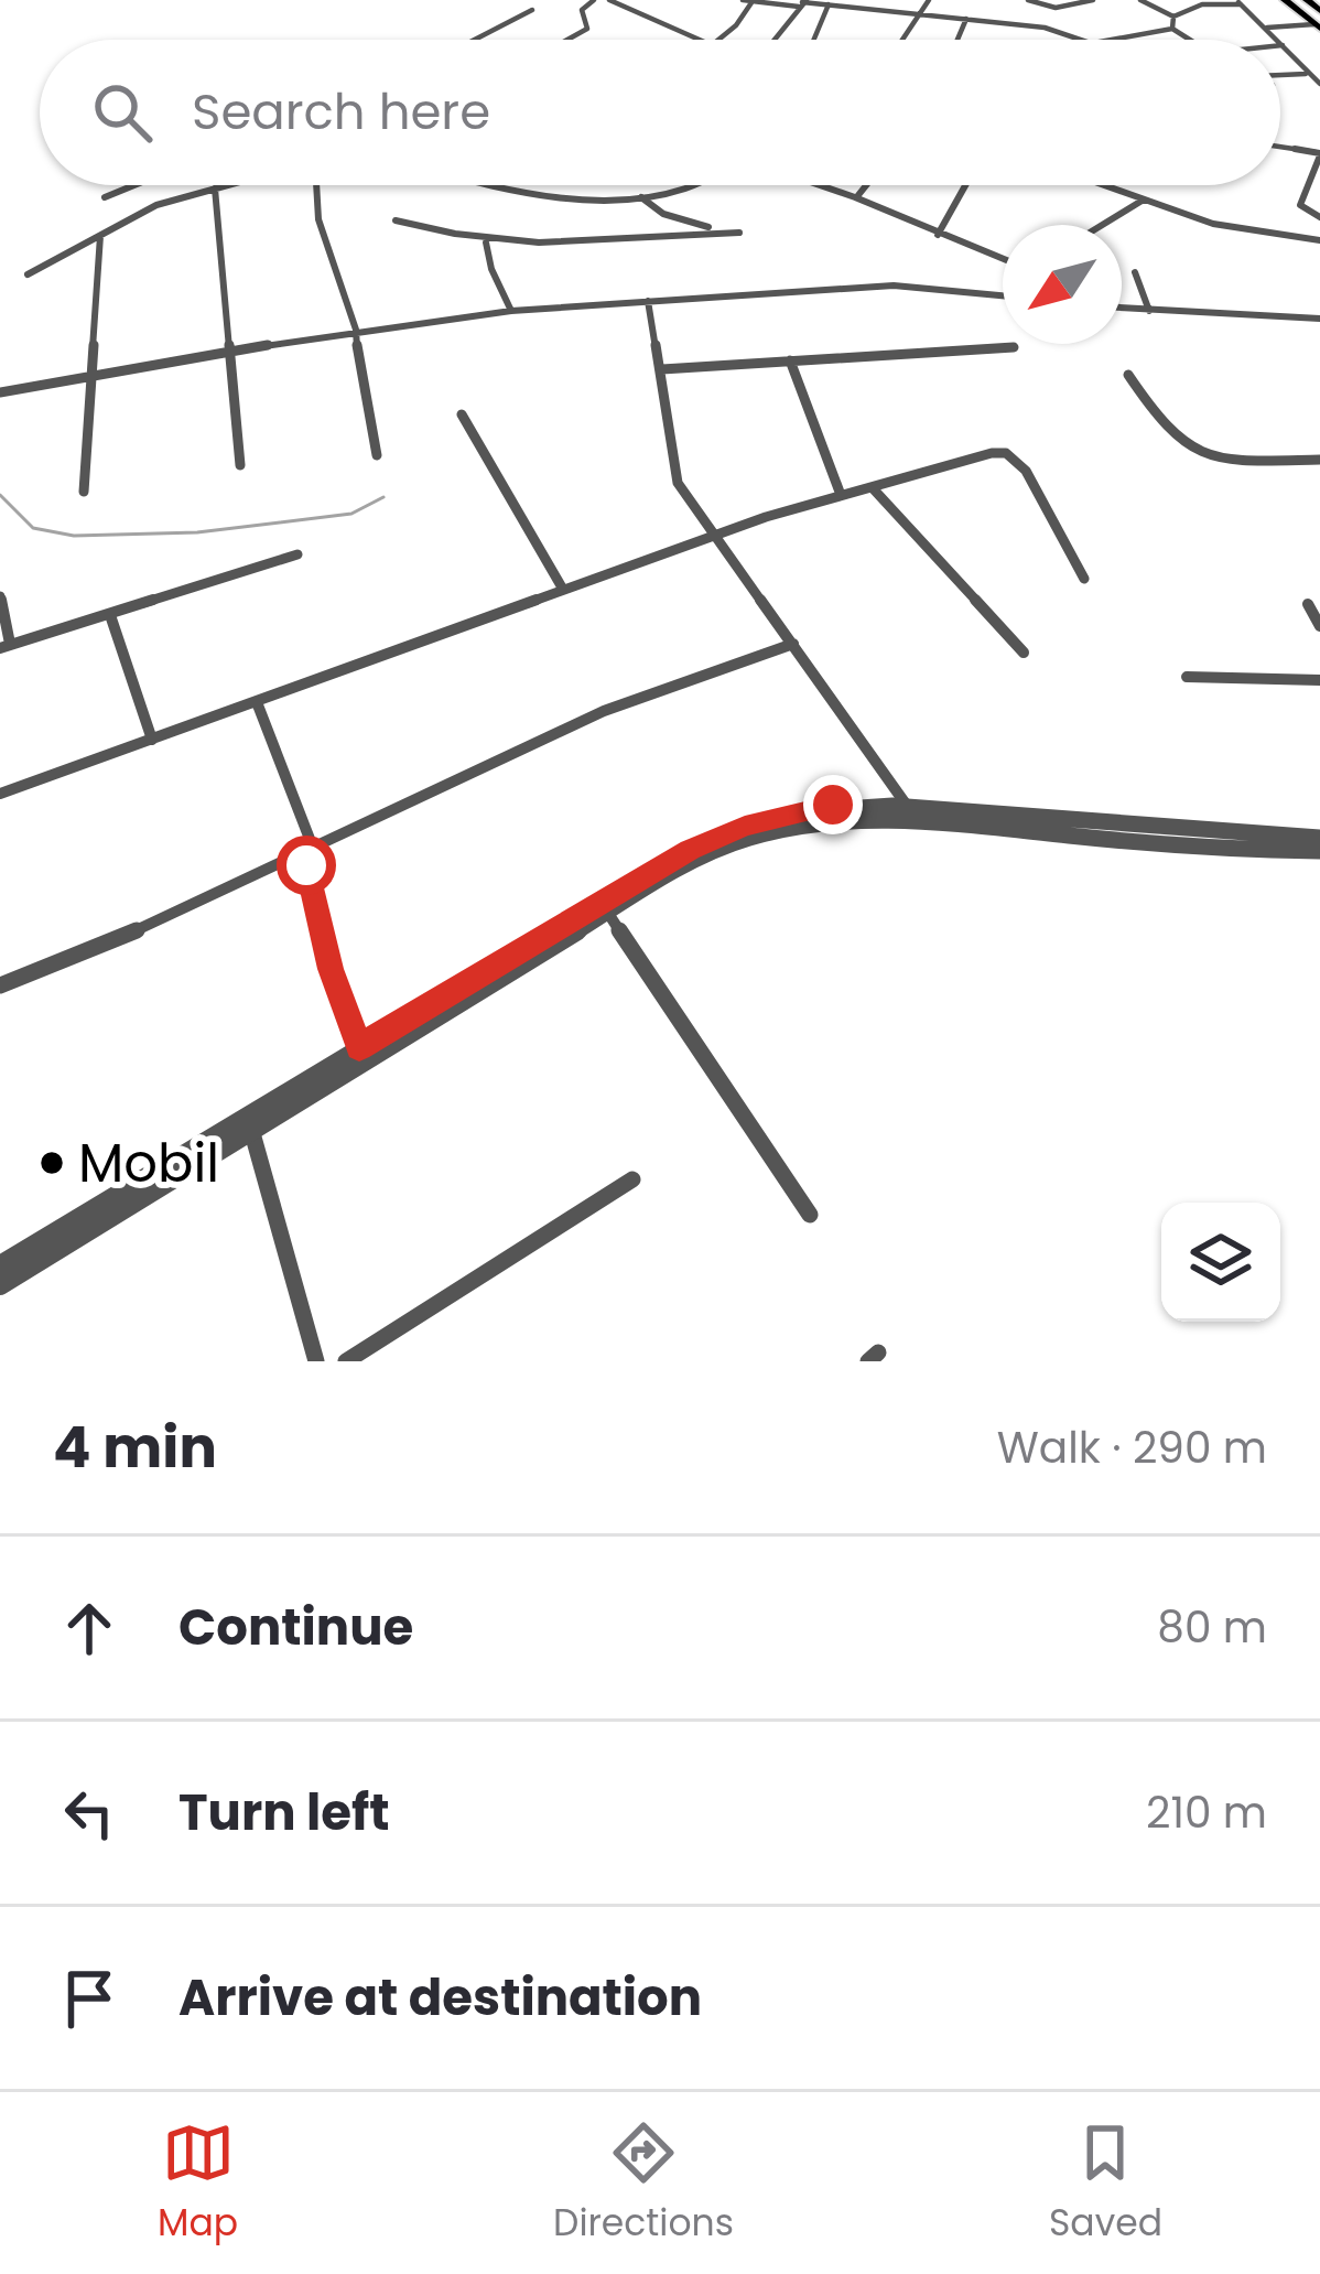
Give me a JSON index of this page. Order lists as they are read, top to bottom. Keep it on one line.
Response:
{"places":["Mobil"],"north":"bottom left","page":{"search":"Search here","heading":["4 min","Walk · 290 m"],"list":[["Continue","80 m"],["Turn left","210 m"],"Arrive at destination"],"nav":["Map","Directions","Saved"]}}
